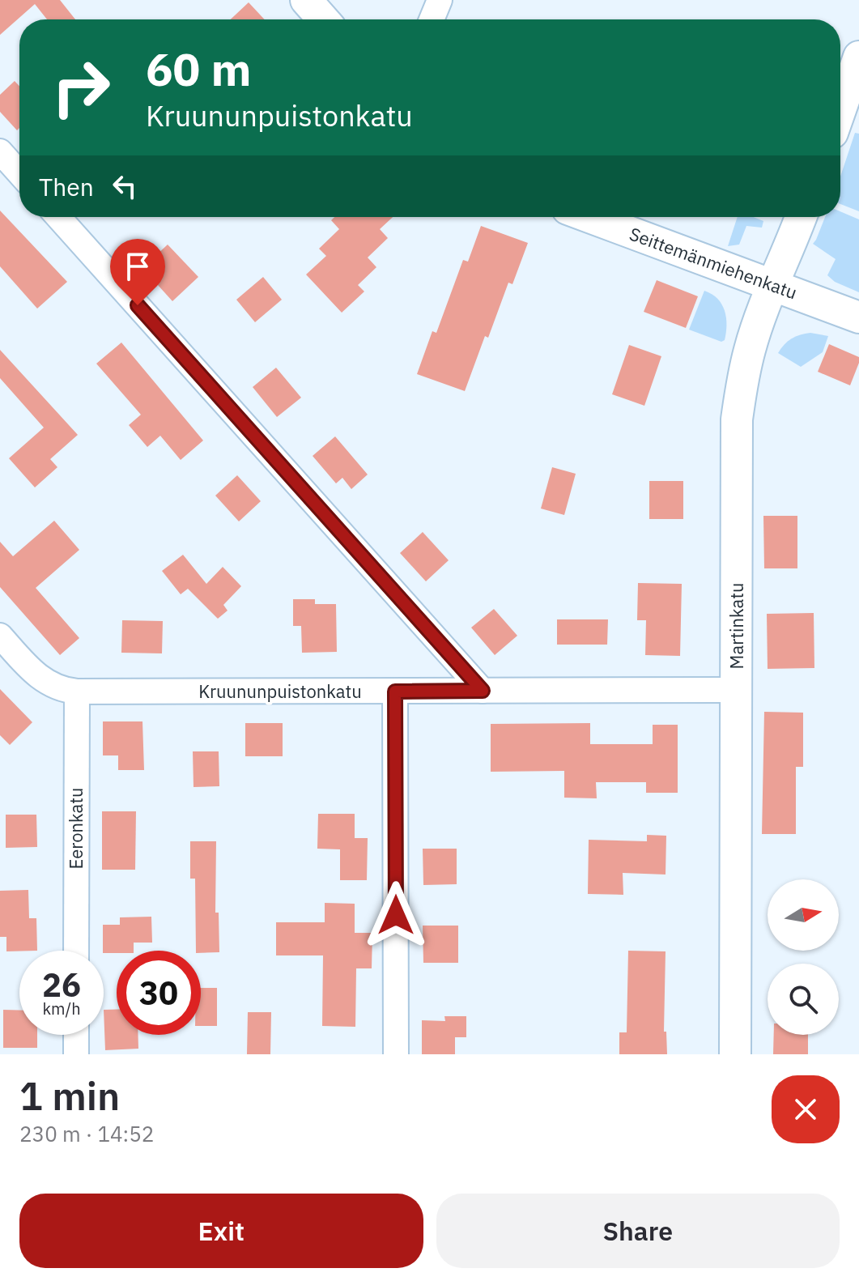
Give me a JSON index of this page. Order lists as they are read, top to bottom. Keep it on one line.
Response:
{"streets":{"street":["Seittemänmiehenkatu","Martinkatu","Kruununpuistonkatu","Eeronkatu"]},"crossings":[["Seittemänmiehenkatu","Martinkatu"],["Martinkatu","Kruununpuistonkatu"],["Kruununpuistonkatu","Eeronkatu"]],"north":"right","page":{"turn":["60 m","Kruununpuistonkatu"],"then":"Then","speed":"26 km/h","limit":"30","heading":["1 min","230 m · 14:52"],"buttons":["Exit","Share"]}}
